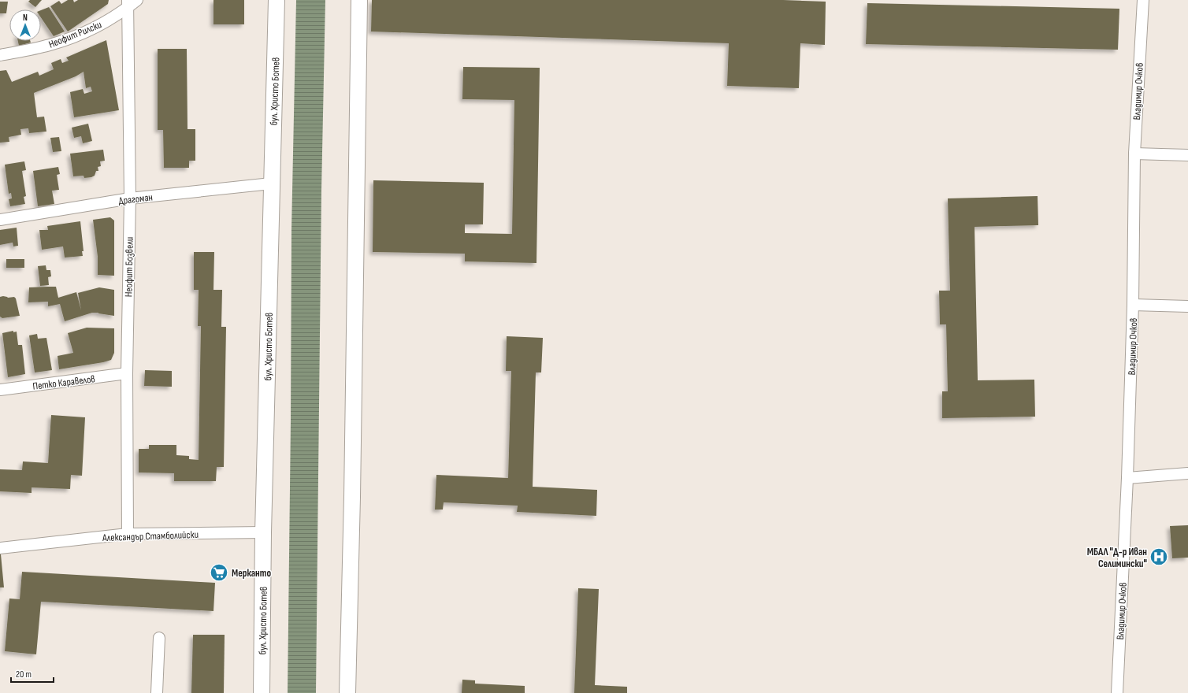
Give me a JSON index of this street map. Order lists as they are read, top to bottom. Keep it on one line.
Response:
{"streets":{"main road":["бул. Христо Ботев"],"street":["Неофит Рилски","Владимир Очков","Драгоман","Неофит Бозвели","Петко Каравелов","Александър Стамболийски"]},"crossings":[["Неофит Рилски","Неофит Бозвели"],["бул. Христо Ботев","Драгоман"],["бул. Христо Ботев","Александър Стамболийски"],["Драгоман","Неофит Бозвели"],["Неофит Бозвели","Петко Каравелов"],["Неофит Бозвели","Александър Стамболийски"]],"places":{"hospital":["МБАЛ \"Д-р Иван Селимински\""],"supermarket":["Мерканто"]},"scale_bar":"20 m","north":"top"}
